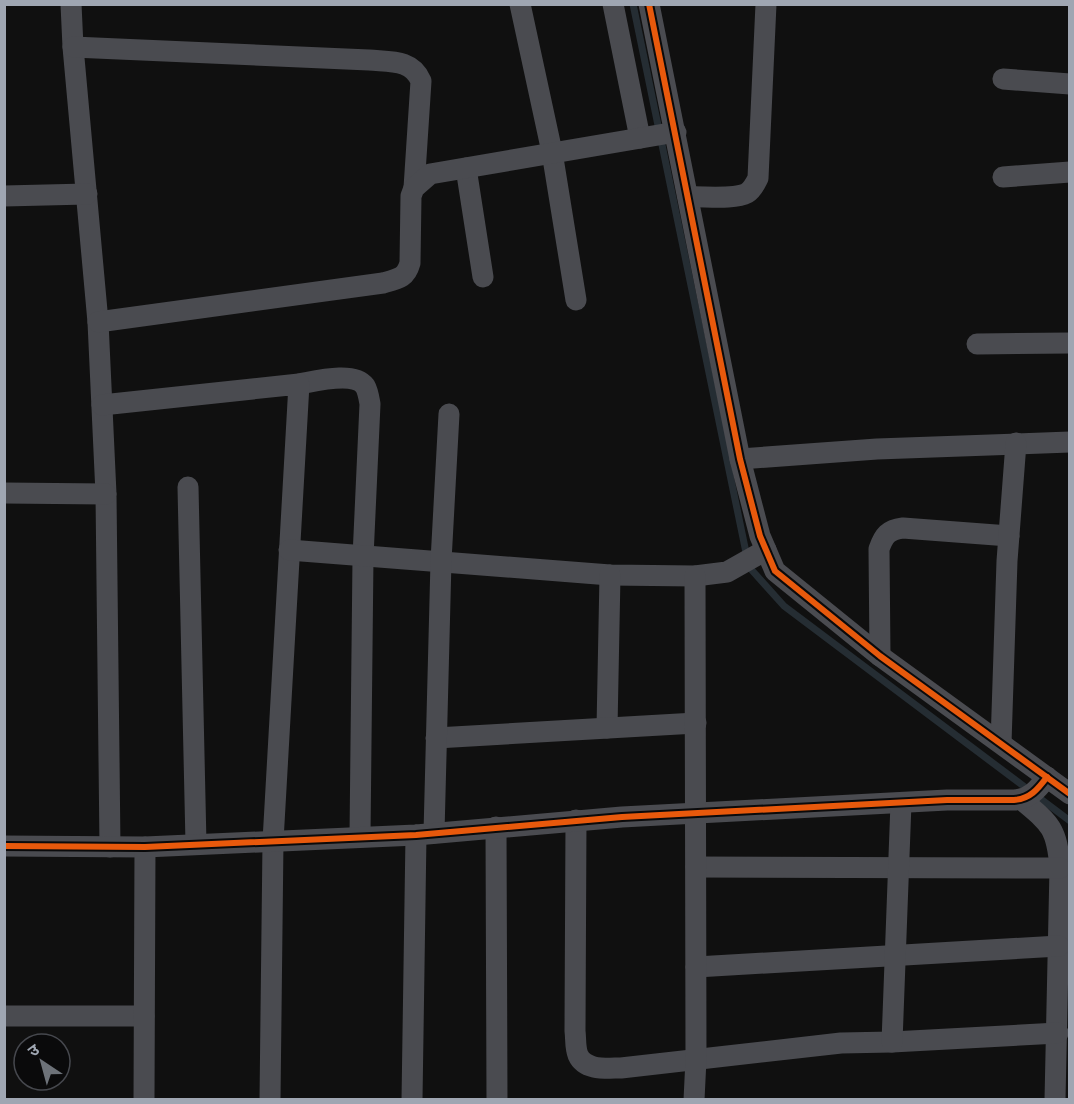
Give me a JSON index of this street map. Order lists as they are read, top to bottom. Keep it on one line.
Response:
{"north":"top left"}
